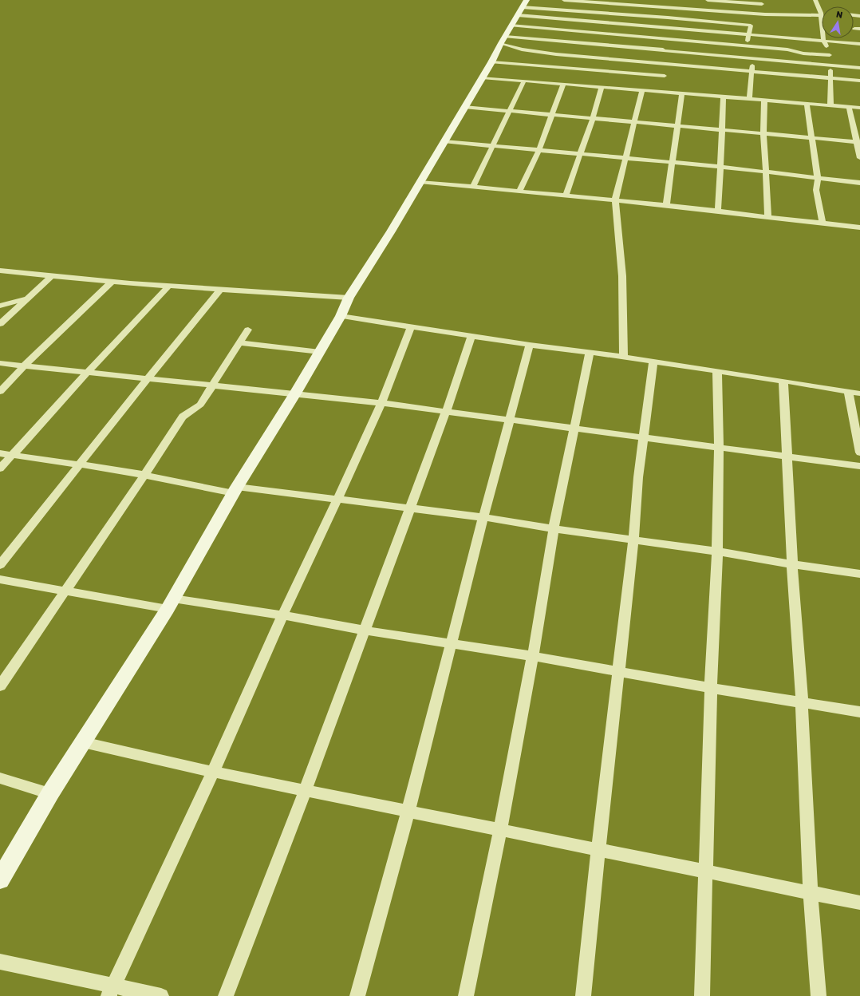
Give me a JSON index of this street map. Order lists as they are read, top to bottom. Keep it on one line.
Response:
{"north":"top"}
